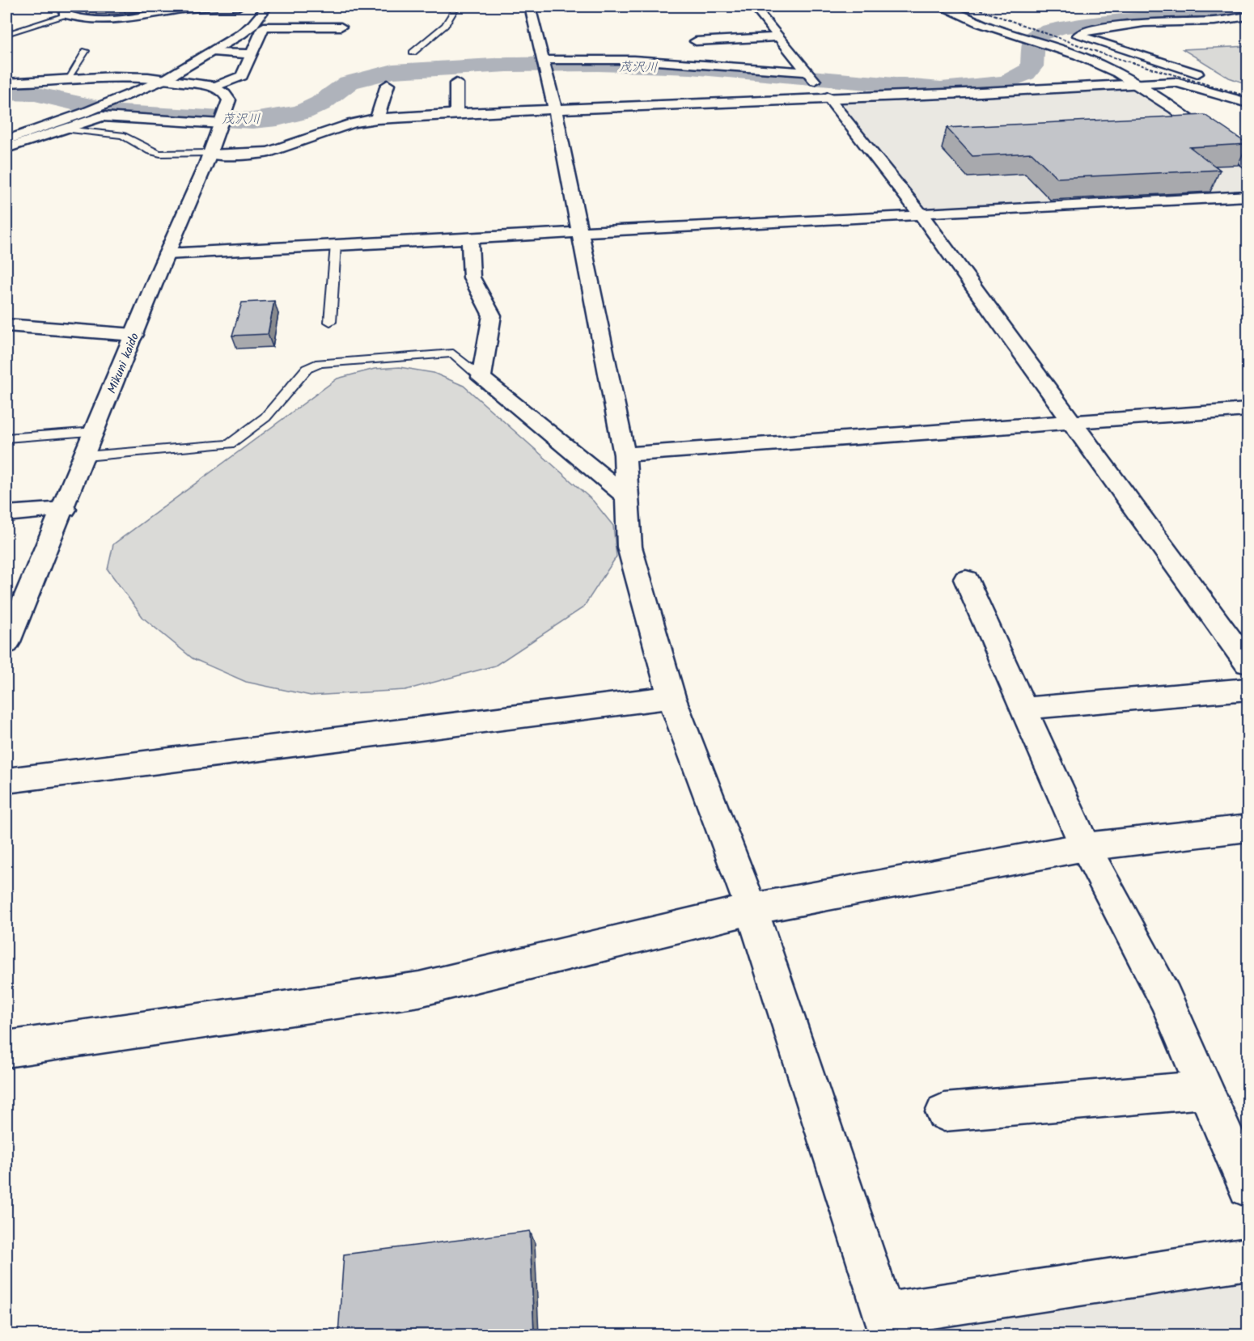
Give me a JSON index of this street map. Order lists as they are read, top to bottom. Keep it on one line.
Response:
{"streets":{"street":["Mikuni kaido"]},"water":["茂沢川"]}
